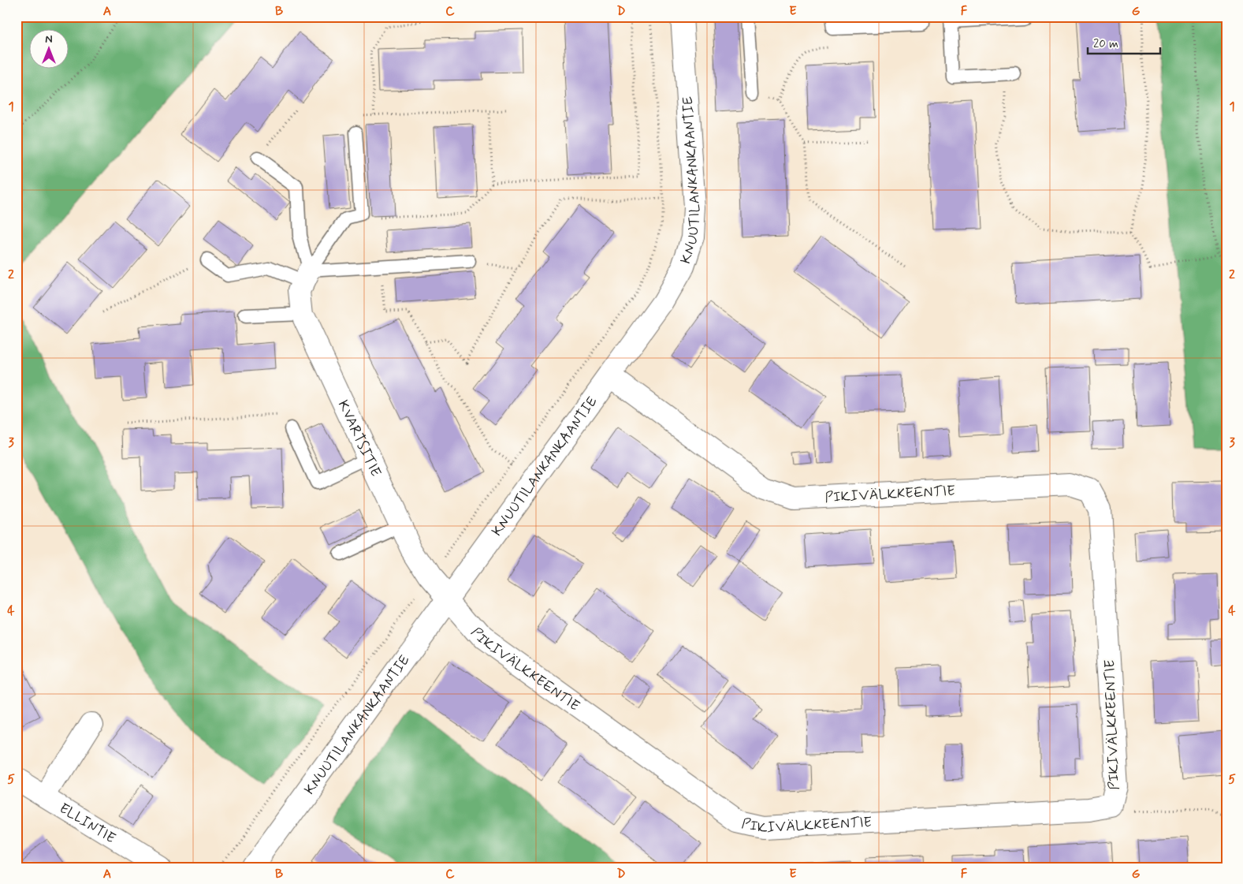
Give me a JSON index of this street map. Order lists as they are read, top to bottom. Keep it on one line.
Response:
{"streets":{"street":["KNUUTILANKANKAANTIE","KVARTSITIE","PIKIVÄLKKEENTIE","ELLINTIE"]},"crossings":[["KNUUTILANKANKAANTIE","KVARTSITIE"],["KNUUTILANKANKAANTIE","PIKIVÄLKKEENTIE"],["KVARTSITIE","PIKIVÄLKKEENTIE"]],"scale_bar":"20 m","north":"top","grid":{"columns":["A","B","C","D","E","F","G"],"rows":["1","2","3","4","5"]}}
